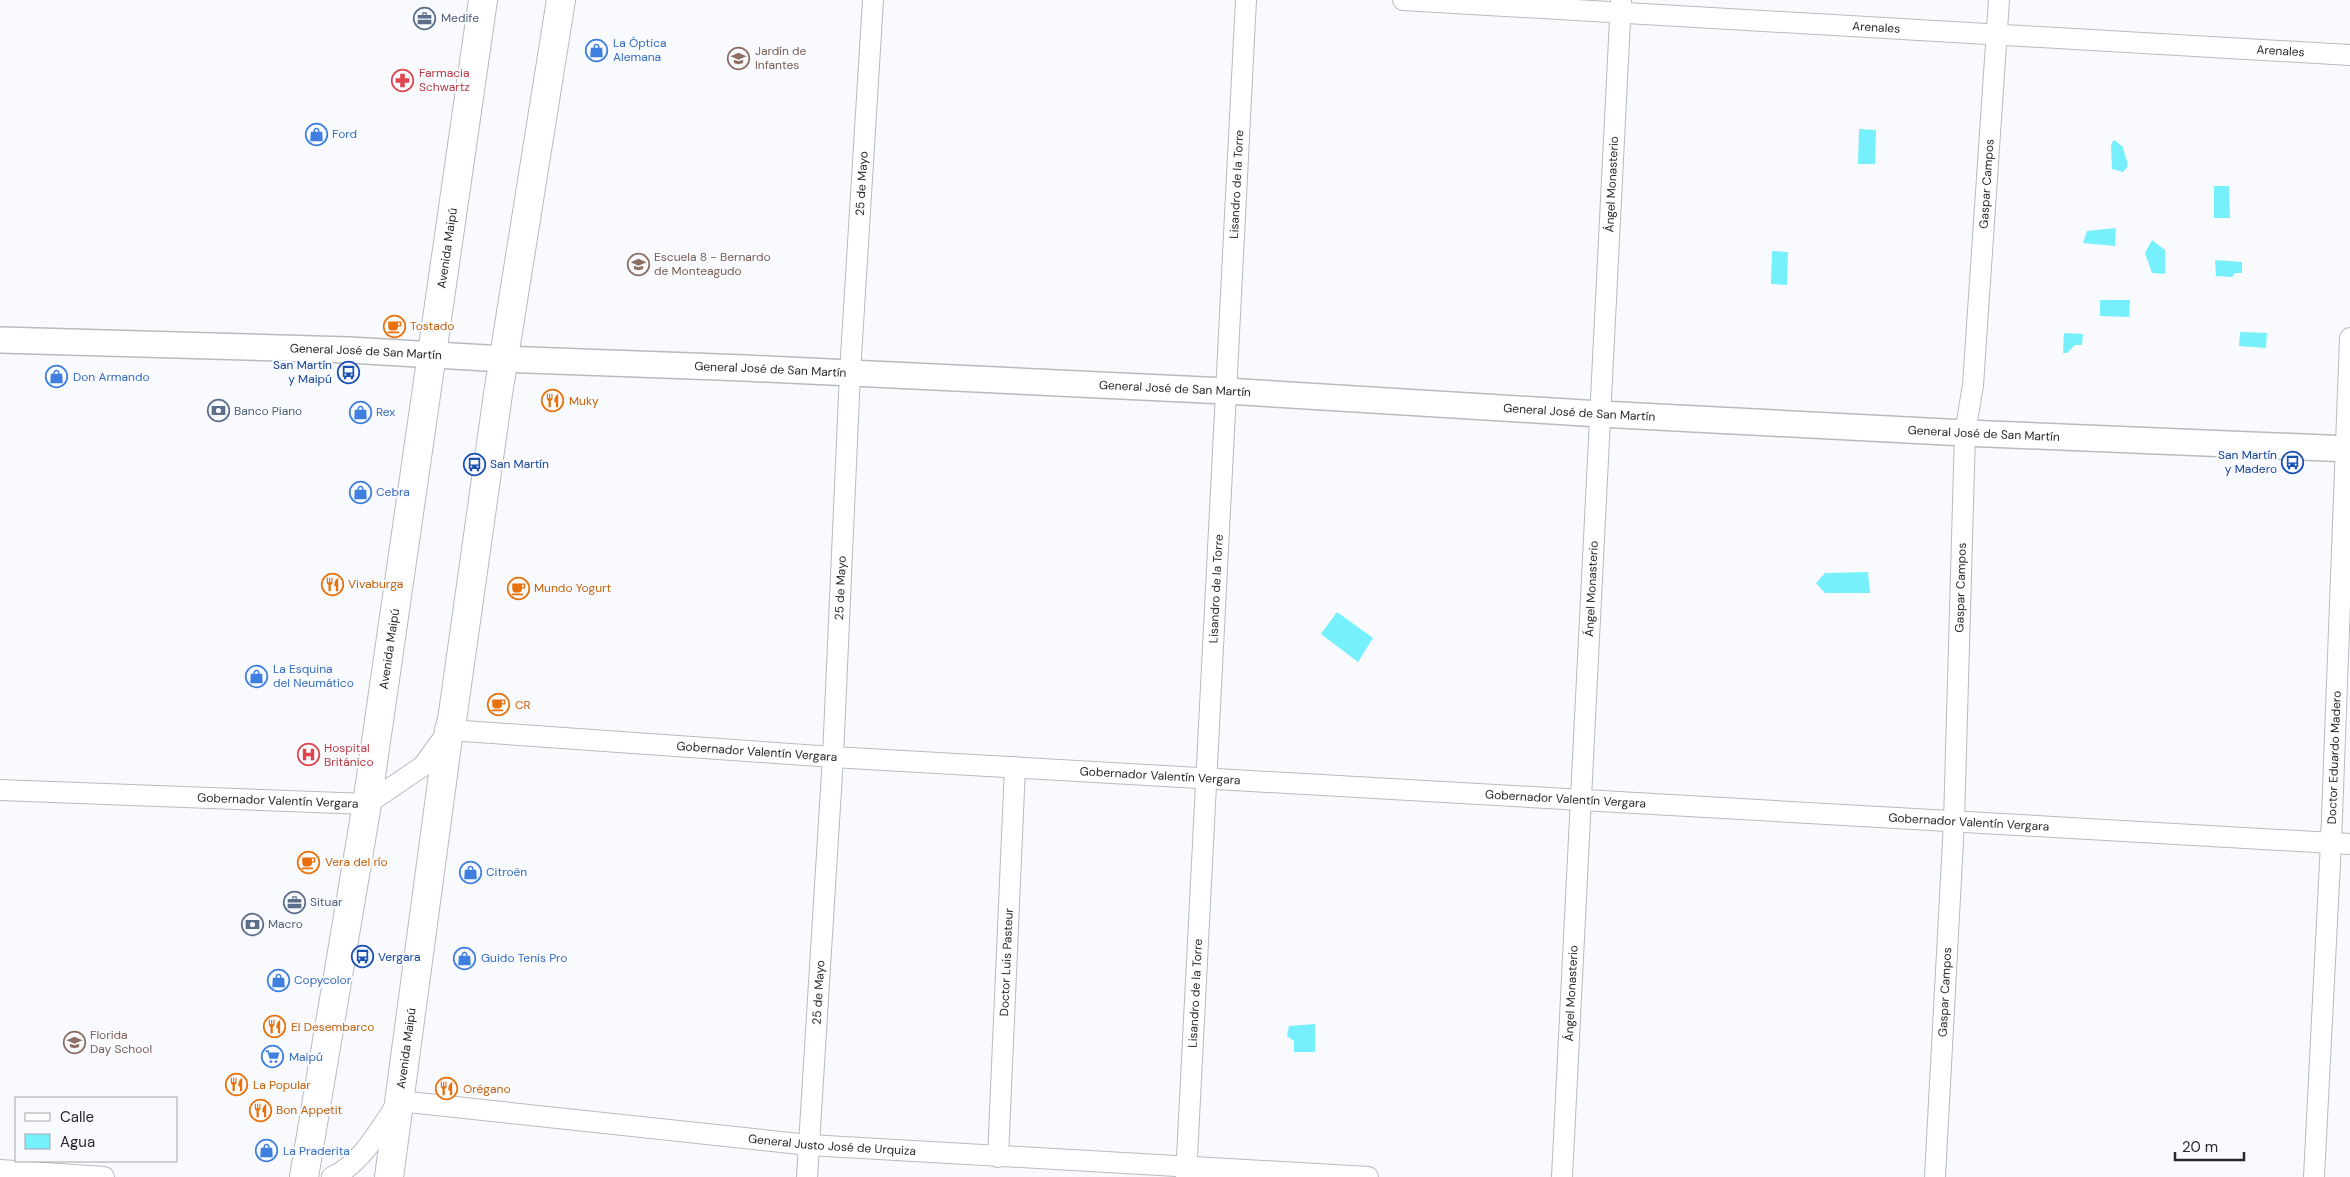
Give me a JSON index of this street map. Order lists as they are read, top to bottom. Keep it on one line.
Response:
{"streets":{"main road":["Avenida Maipú"],"street":["Arenales","25 de Mayo","Lisandro de la Torre","Ángel Monasterio","Gaspar Campos","General José de San Martín","Gobernador Valentín Vergara","Doctor Eduardo Madero","Doctor Luis Pasteur","General Justo José de Urquiza"]},"crossings":[["Arenales","Ángel Monasterio"],["Arenales","Gaspar Campos"],["25 de Mayo","General José de San Martín"],["25 de Mayo","Gobernador Valentín Vergara"],["25 de Mayo","General Justo José de Urquiza"],["Lisandro de la Torre","General José de San Martín"],["Lisandro de la Torre","Gobernador Valentín Vergara"],["Lisandro de la Torre","General Justo José de Urquiza"],["Ángel Monasterio","General José de San Martín"],["Ángel Monasterio","Gobernador Valentín Vergara"],["Gaspar Campos","General José de San Martín"],["Gaspar Campos","Gobernador Valentín Vergara"],["Avenida Maipú","General José de San Martín"],["Avenida Maipú","Gobernador Valentín Vergara"],["Avenida Maipú","General Justo José de Urquiza"],["General José de San Martín","Doctor Eduardo Madero"],["Gobernador Valentín Vergara","Doctor Eduardo Madero"],["Gobernador Valentín Vergara","Doctor Luis Pasteur"],["Doctor Luis Pasteur","General Justo José de Urquiza"]],"places":{"office":["Medife","Situar"],"shop":["La Óptica Alemana","Ford","Don Armando","Rex","Cebra","La Esquina del Neumático","Citroën","Guido Tenis Pro","Copycolor","La Praderita"],"school or university":["Jardín de Infantes","Escuela 8 - Bernardo de Monteagudo","Florida Day School"],"pharmacy":["Farmacia Schwartz"],"cafe":["Tostado","Mundo Yogurt","CR","Vera del río"],"bus stop":["San Martín y Maipú","San Martín y Madero","San Martín","Vergara"],"restaurant":["Muky","Vivaburga","El Desembarco","La Popular","Orégano","Bon Appetit"],"bank":["Banco Piano","Macro"],"hospital":["Hospital Británico"],"supermarket":["Maipú"]},"legend":["Calle","Agua"],"scale_bar":"20 m"}
